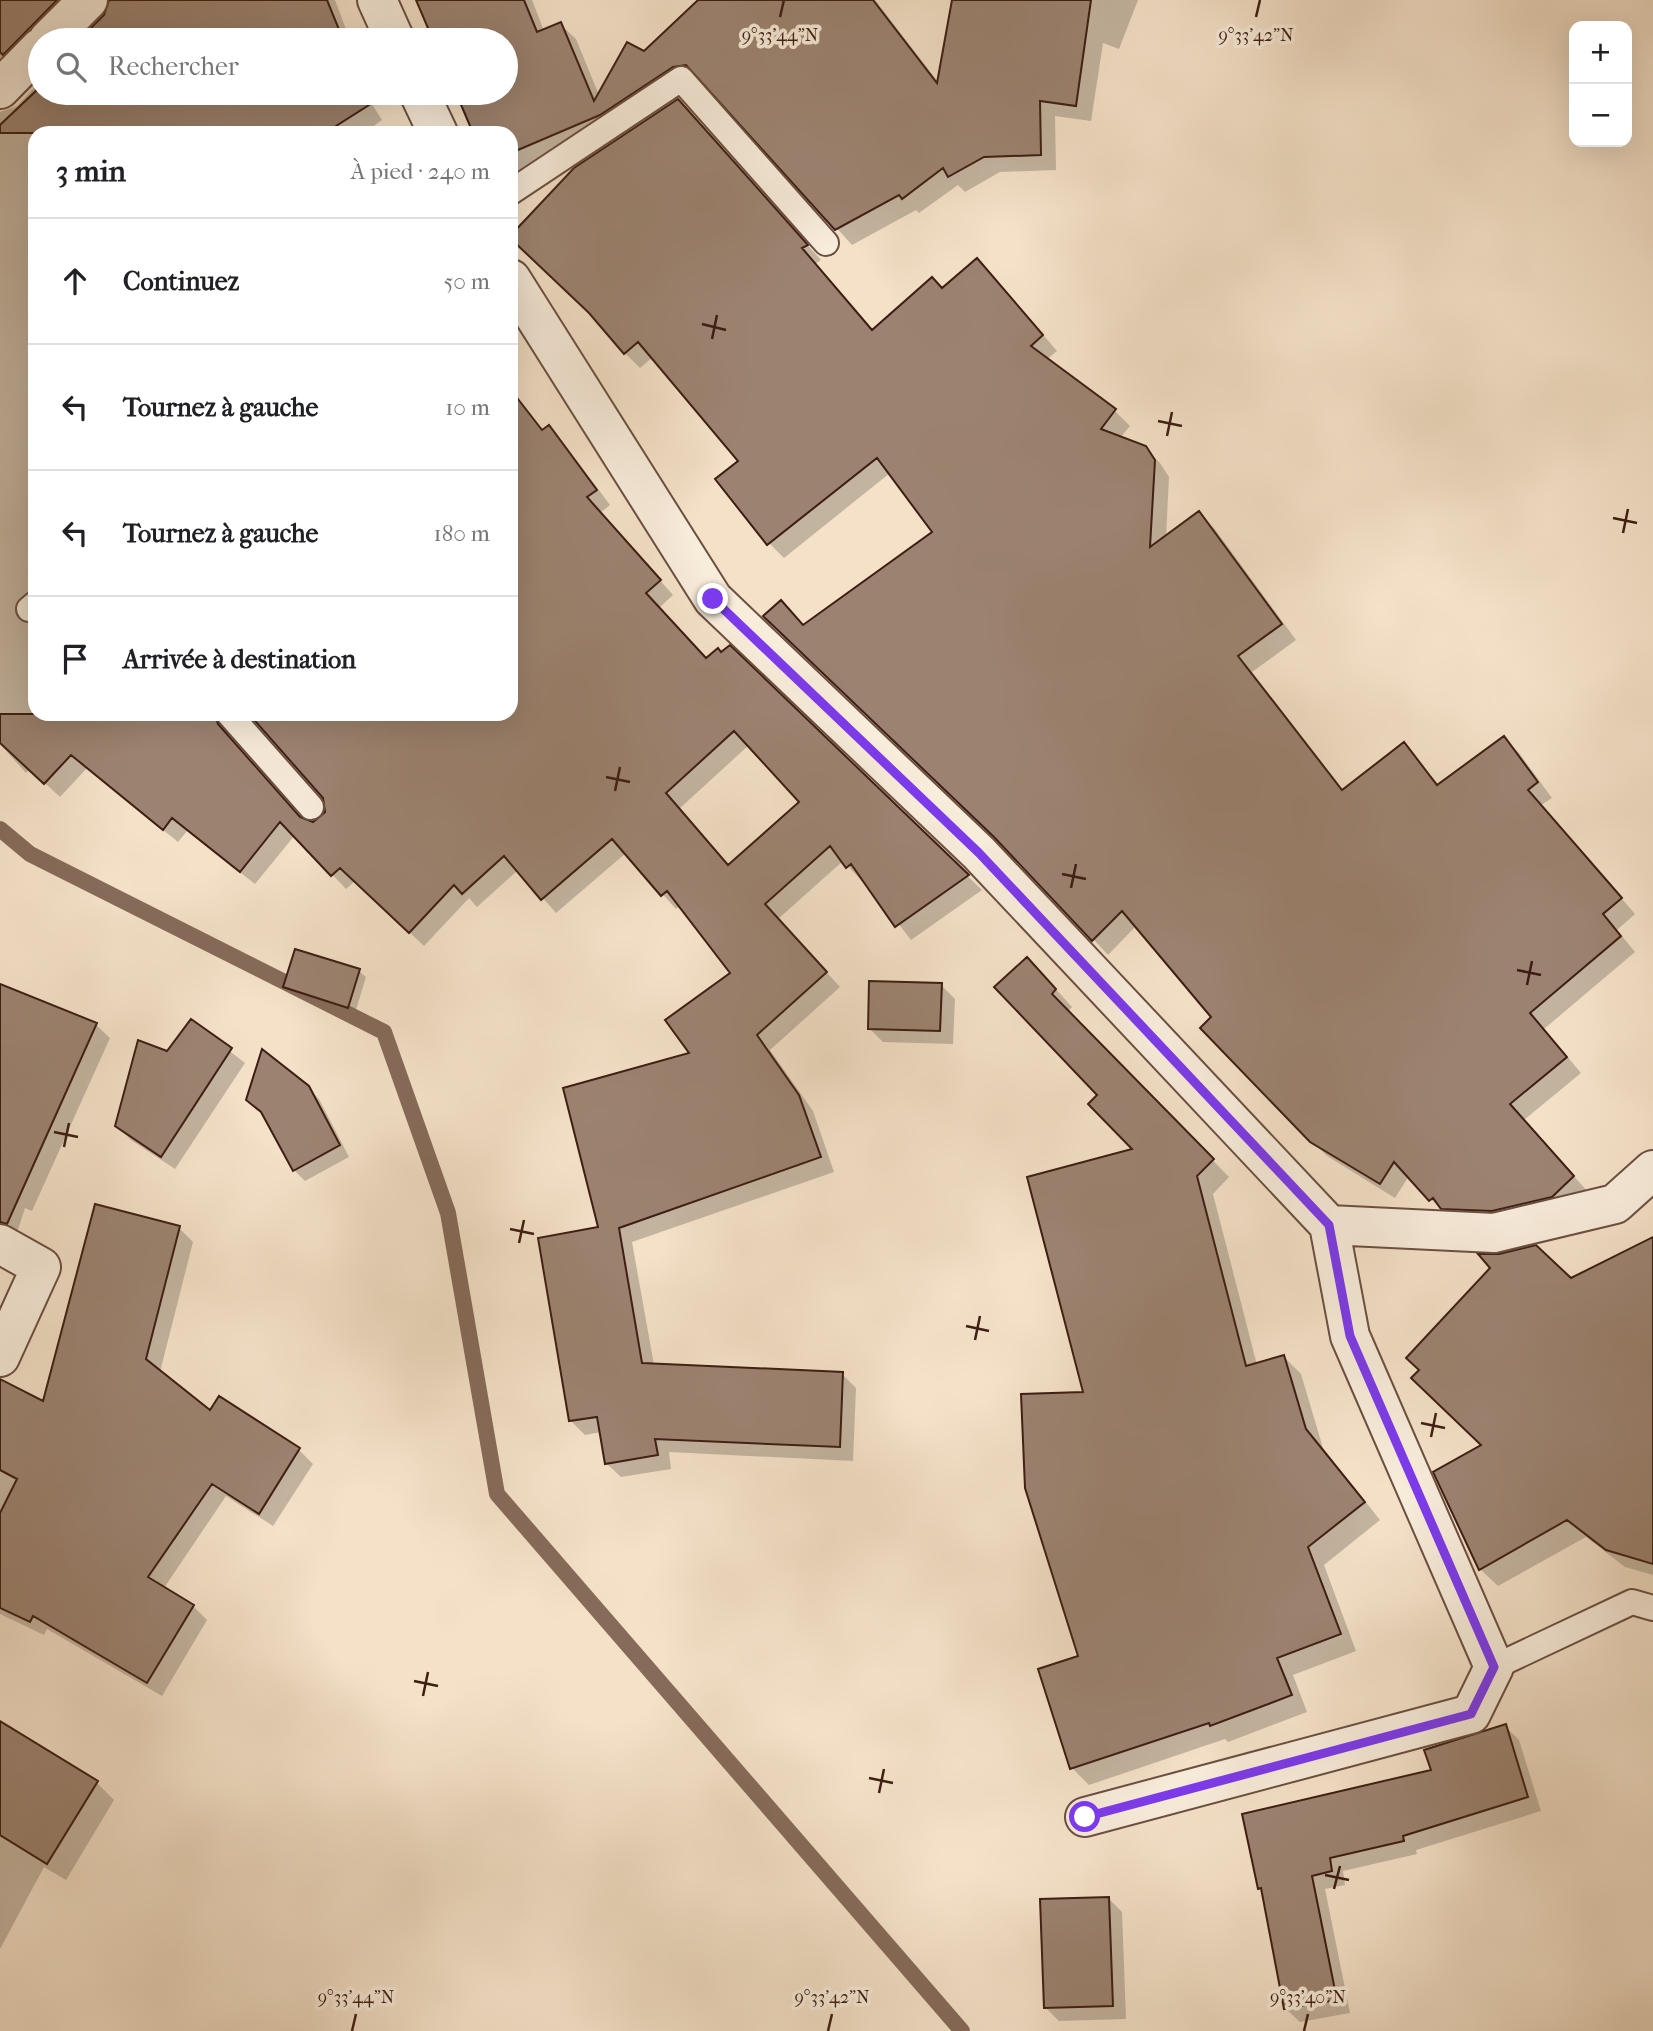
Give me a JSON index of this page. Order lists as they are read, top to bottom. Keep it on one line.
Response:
{"page":{"map_buttons":["+","−"],"search":"Rechercher","heading":["3 min","À pied · 240 m"],"list":[["Continuez","50 m"],["Tournez à gauche","10 m"],["Tournez à gauche","180 m"],"Arrivée à destination"]},"coordinates":["9°33'44\"N","9°33'42\"N","9°33'40\"N"]}
